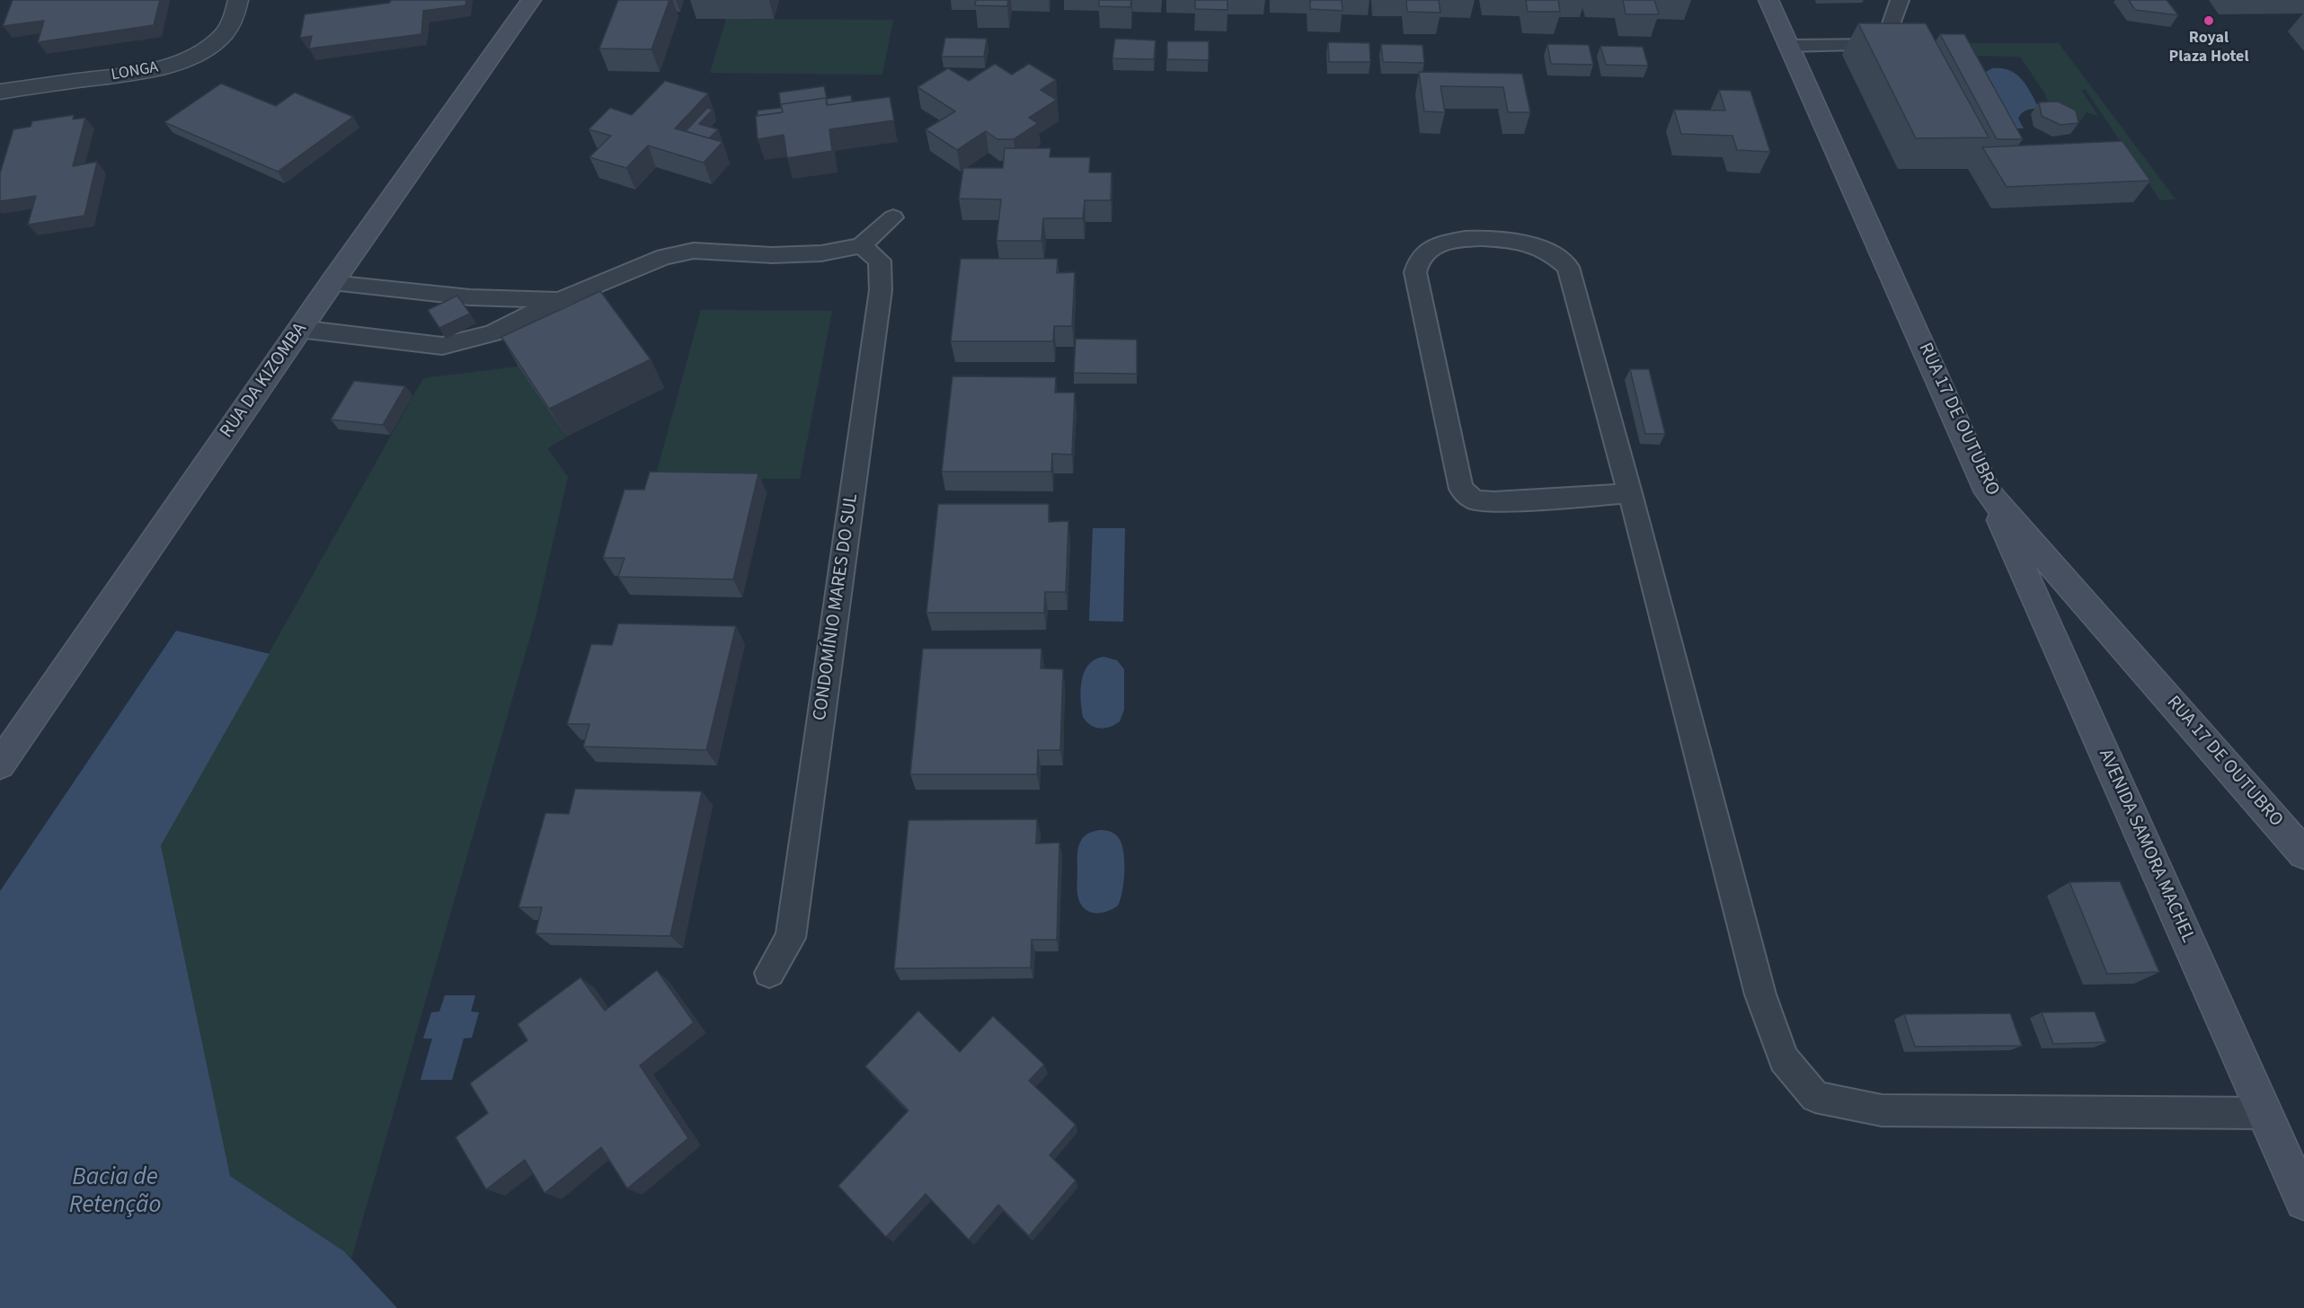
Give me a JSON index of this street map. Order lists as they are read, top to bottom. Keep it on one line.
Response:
{"streets":{"main road":["RUA DA KIZOMBA","RUA 17 DE OUTUBRO","AVENIDA SAMORA MACHEL"],"street":["LONGA"],"lane":["CONDOMÍNIO MARES DO SUL"]},"crossings":[["RUA 17 DE OUTUBRO","AVENIDA SAMORA MACHEL"]],"water":["Bacia de Retenção"],"places":["Royal Plaza Hotel"]}
